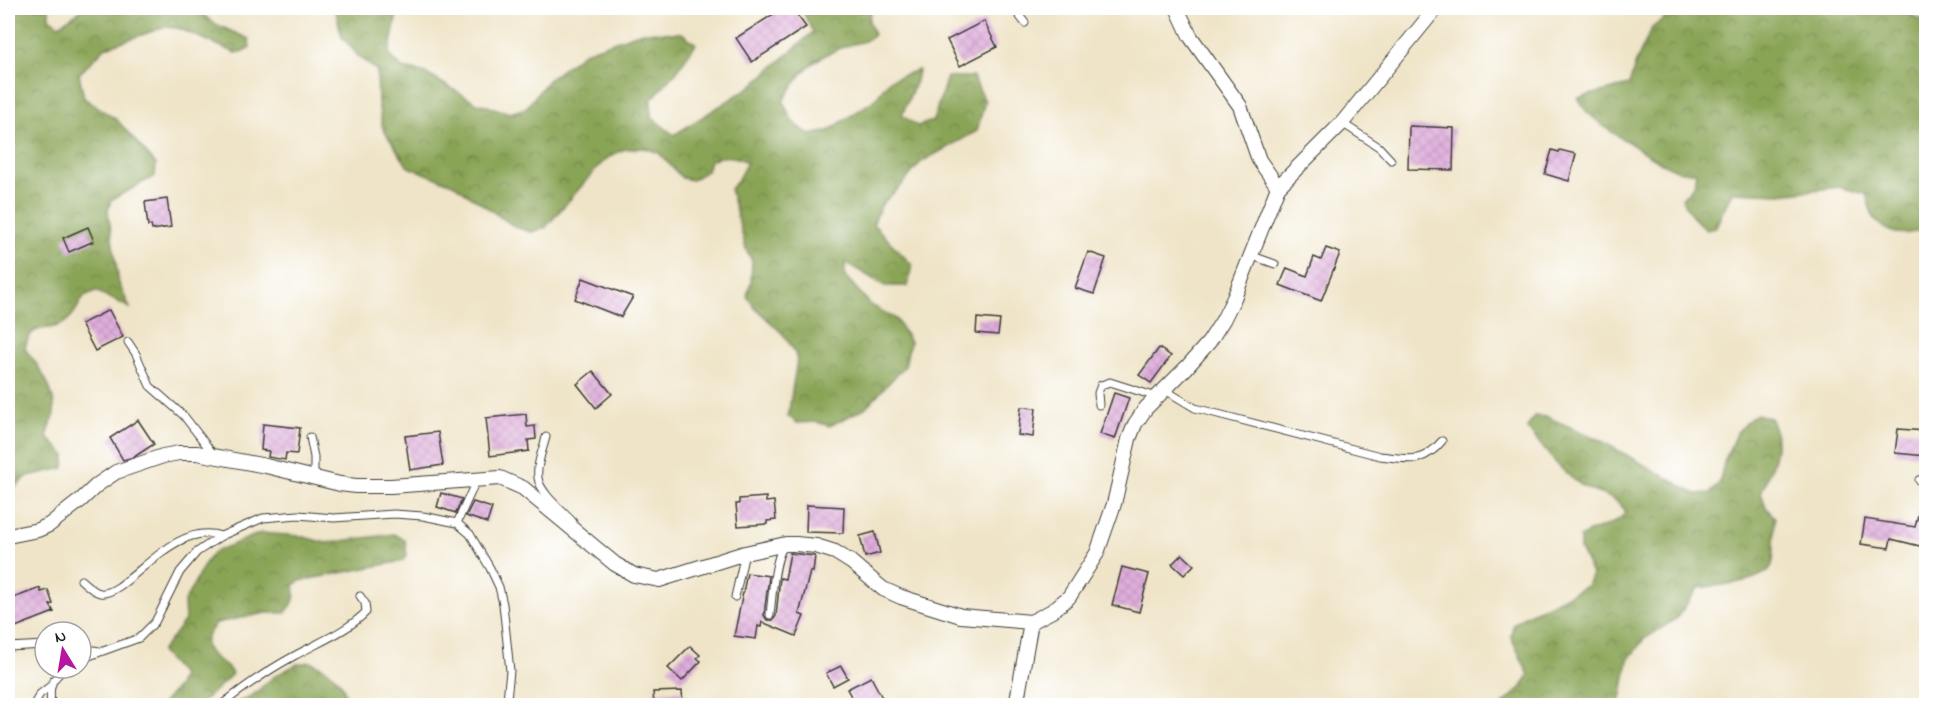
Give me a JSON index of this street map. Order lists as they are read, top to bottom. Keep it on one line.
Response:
{"north":"top"}
